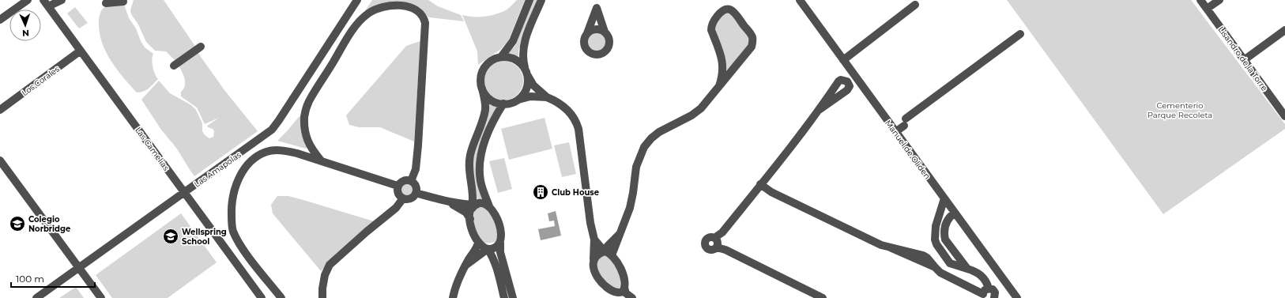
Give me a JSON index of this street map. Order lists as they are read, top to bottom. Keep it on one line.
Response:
{"streets":{"street":["Lisandro de la Torre","Los Corales","Las Camelias","Manuel de Oliden","Las Amapolas"]},"crossings":[["Los Corales","Las Camelias"],["Las Camelias","Las Amapolas"]],"parks":["Cementerio Parque Recoleta"],"places":{"building":["Club House"],"school or university":["Colegio Norbridge","Wellspring School"]},"scale_bar":"100 m","north":"bottom"}
